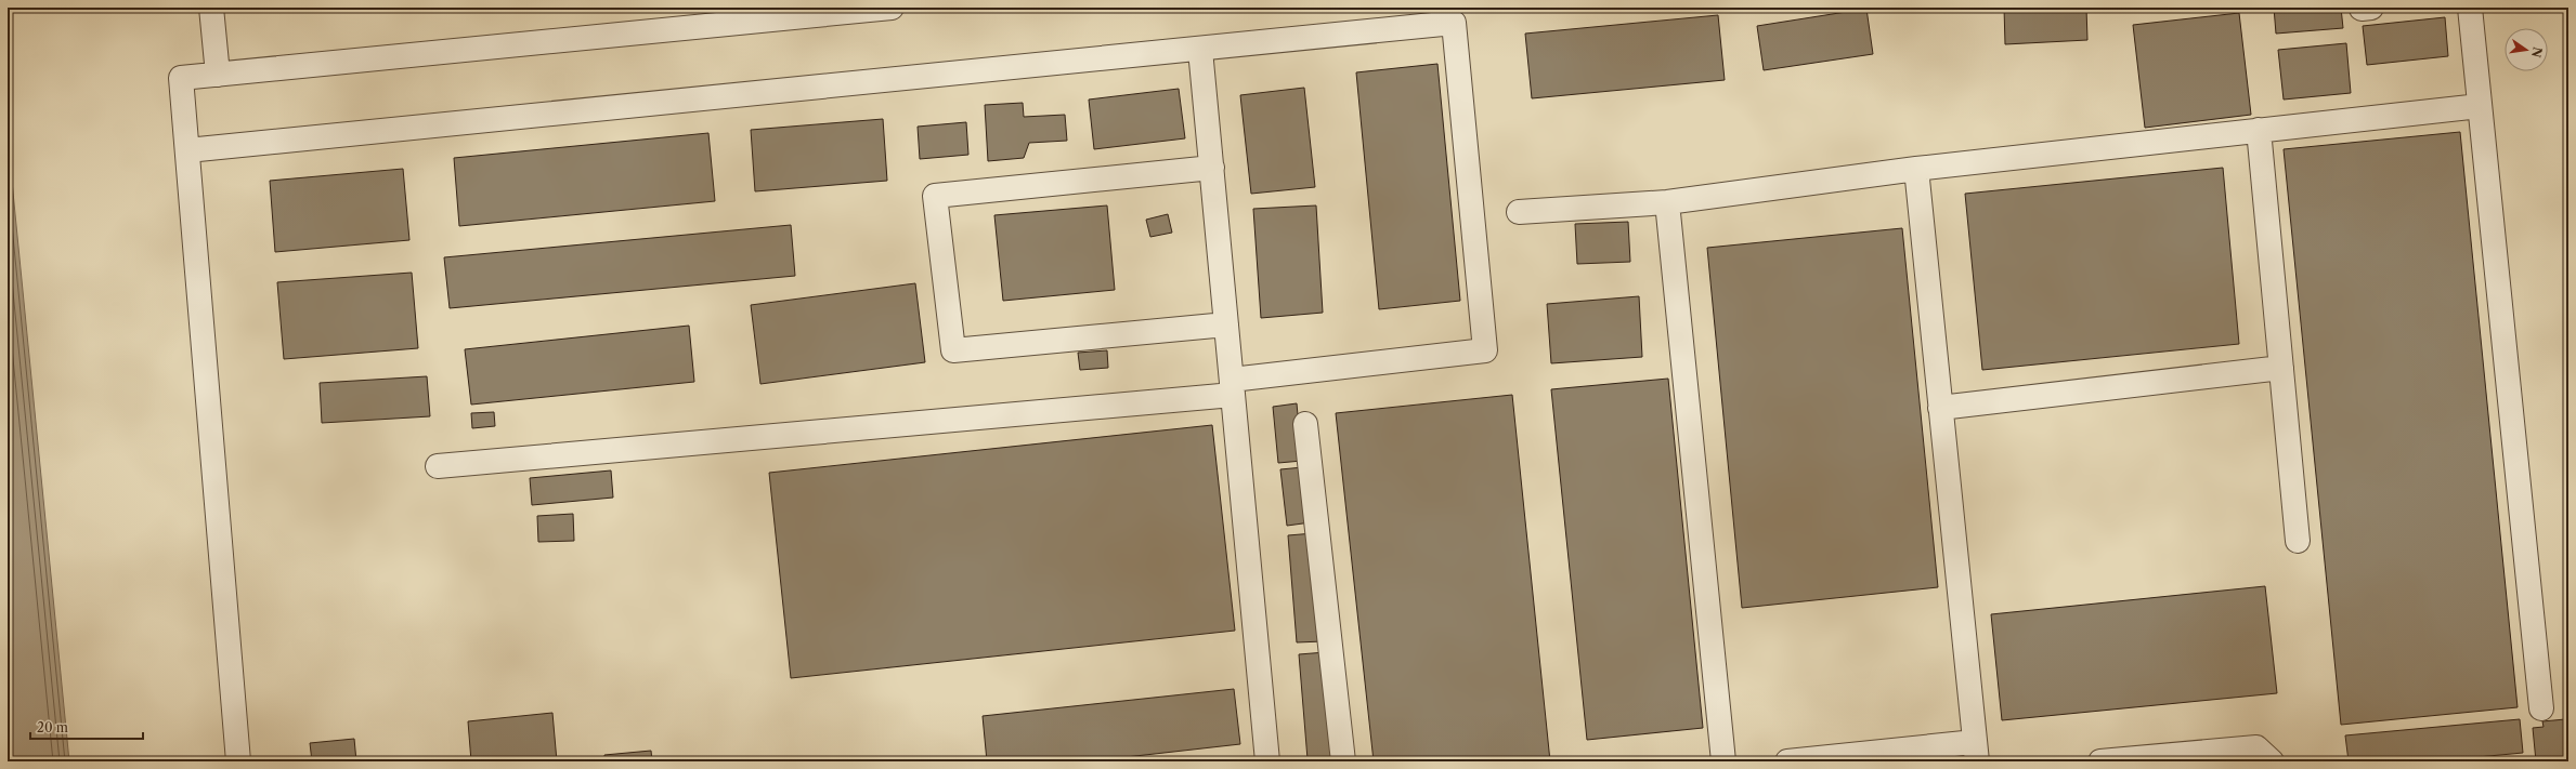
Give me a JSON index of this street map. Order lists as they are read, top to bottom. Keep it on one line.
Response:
{"scale_bar":"20 m","north":"right"}
